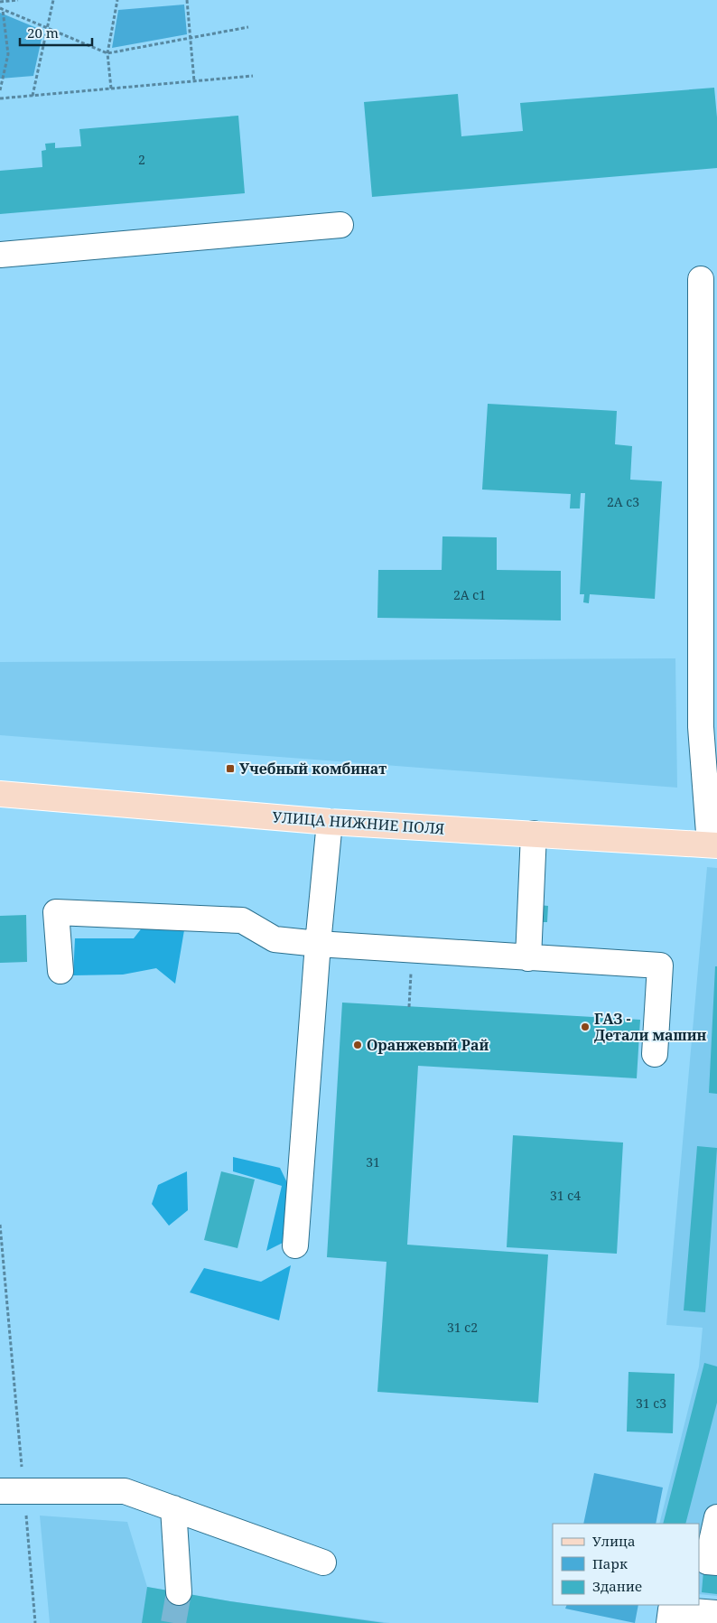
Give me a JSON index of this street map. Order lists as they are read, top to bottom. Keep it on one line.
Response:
{"streets":{"main road":["УЛИЦА НИЖНИЕ ПОЛЯ"]},"places":{"transit":["Учебный комбинат"],"other":["ГАЗ - Детали машин","Оранжевый Рай"]},"house_numbers":["2","2A c3","2А с1","31","31 с4","31 с2","31 c3"],"legend":["Улица","Парк","Здание"],"scale_bar":"20 m"}
